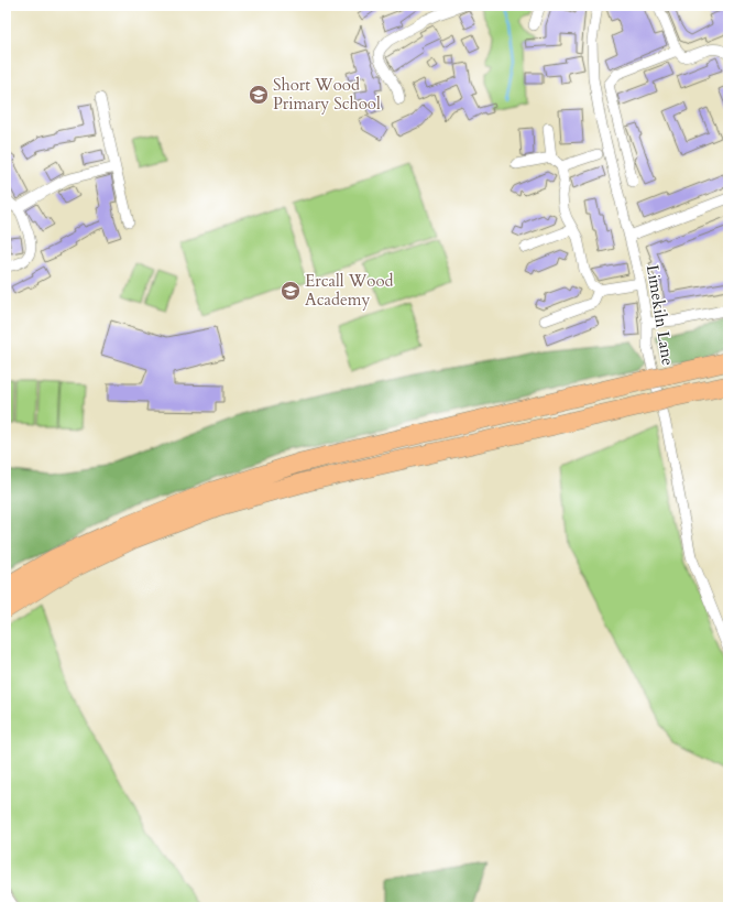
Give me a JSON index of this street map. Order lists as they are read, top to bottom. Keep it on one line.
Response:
{"streets":{"street":["Limekiln Lane"]},"places":{"school or university":["Short Wood Primary School","Ercall Wood Academy"]}}
